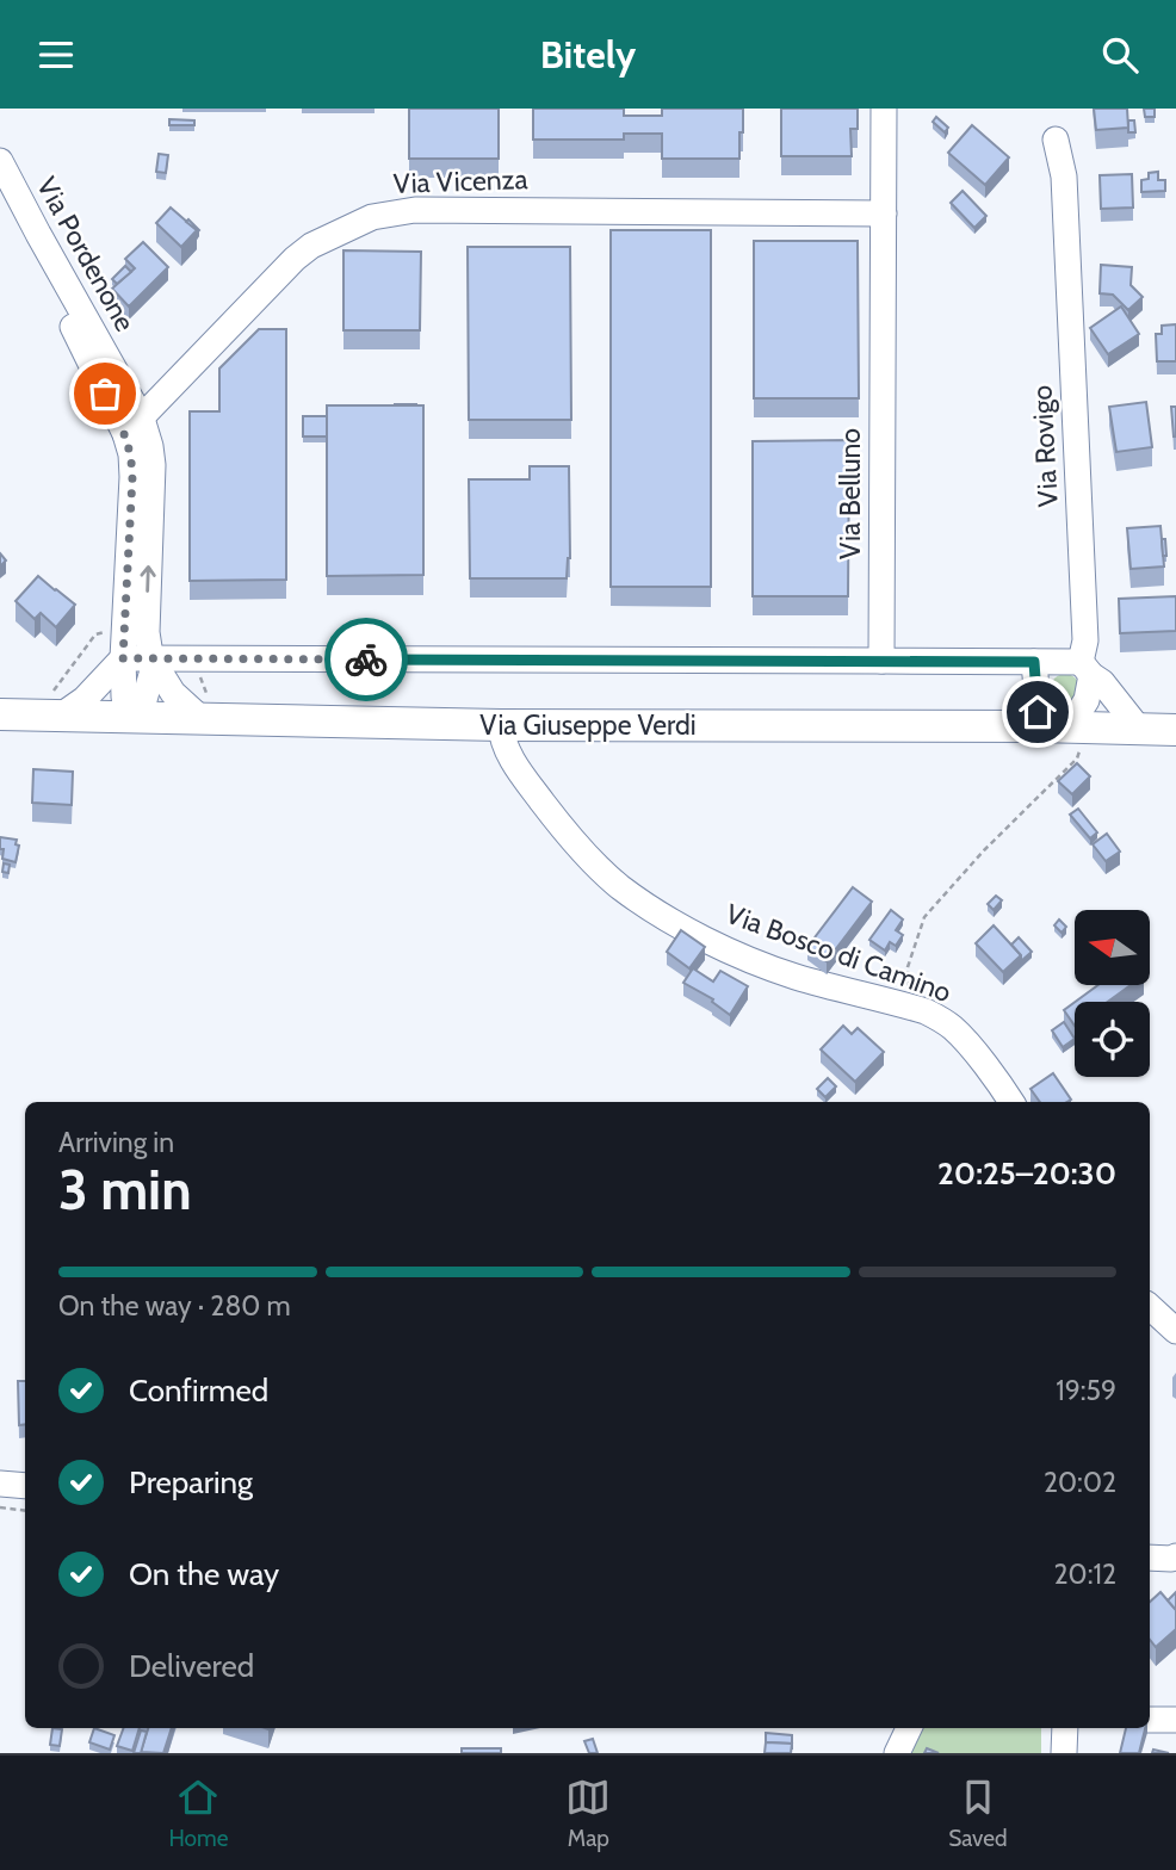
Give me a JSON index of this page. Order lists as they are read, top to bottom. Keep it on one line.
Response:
{"streets":{"main road":["Via Giuseppe Verdi"],"street":["Via Vicenza","Via Pordenone","Via Rovigo","Via Belluno","Via Bosco di Camino"]},"crossings":[["Via Vicenza","Via Pordenone"],["Via Vicenza","Via Belluno"],["Via Pordenone","Via Giuseppe Verdi"],["Via Rovigo","Via Giuseppe Verdi"],["Via Giuseppe Verdi","Via Bosco di Camino"]],"north":"left","page":{"header":"Bitely","heading":["3 min","Arriving in","20:25–20:30"],"bar":"On the way · 280 m","list":[["Confirmed","19:59"],["Preparing","20:02"],["On the way","20:12"],"Delivered"],"tabs":["Home","Map","Saved"]}}
